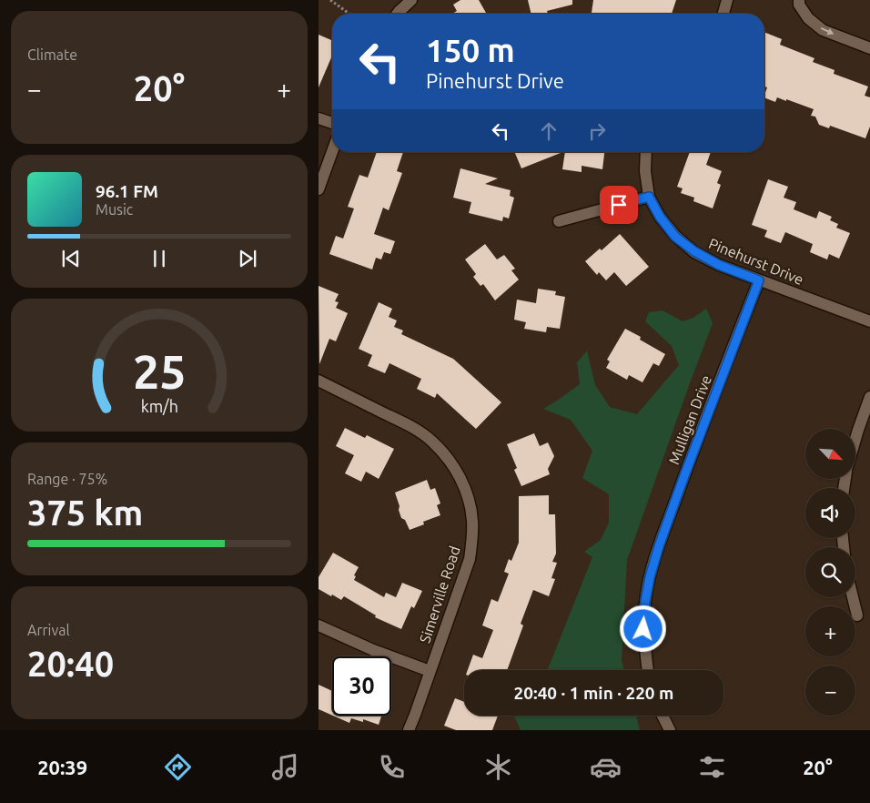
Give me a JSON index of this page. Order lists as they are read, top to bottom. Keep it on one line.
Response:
{"streets":{"street":["Pinehurst Drive","Mulligan Drive","Simerville Road"]},"crossings":[["Pinehurst Drive","Mulligan Drive"]],"north":"bottom right","page":{"tile":["Climate",["Range · 75%","375 km"],["Arrival","20:40"]],"turn":["150 m","Pinehurst Drive"],"heat":["−","20°","+"],"song":["96.1 FM","Music"],"map_buttons":["+","−"],"limit":"30","trip":"20:40 · 1 min · 220 m","tabs":["20:39","20°"],"gauge":["25","km/h"]}}
